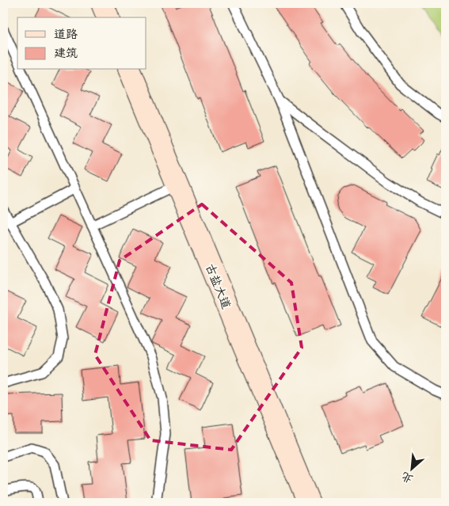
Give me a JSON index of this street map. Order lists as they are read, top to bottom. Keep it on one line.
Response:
{"streets":{"street":["古盐大道"]},"legend":["道路","建筑"],"north":"bottom left"}
